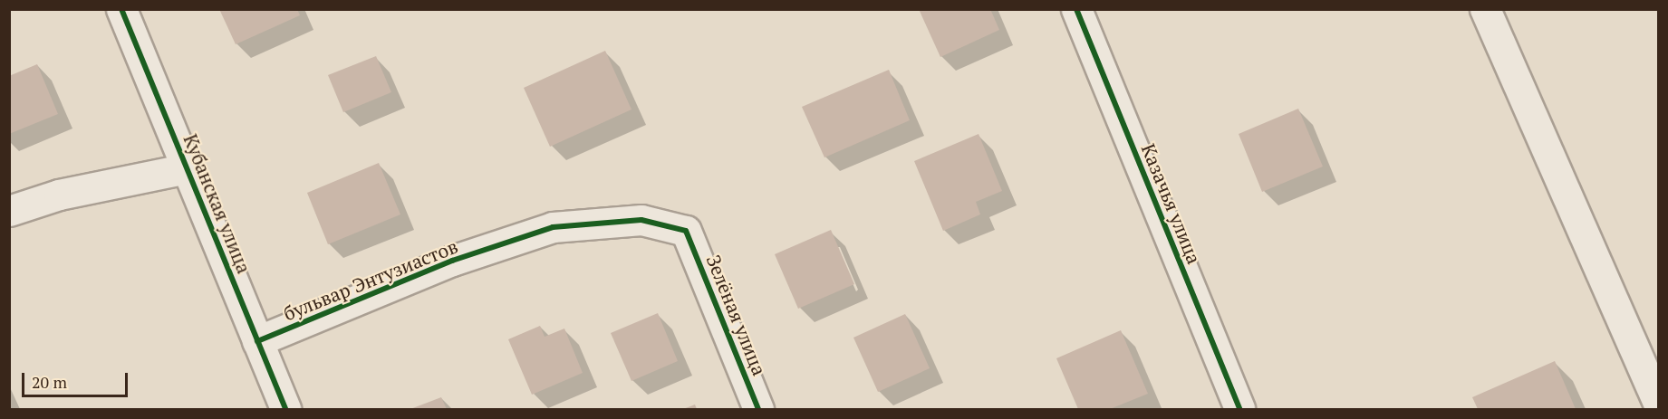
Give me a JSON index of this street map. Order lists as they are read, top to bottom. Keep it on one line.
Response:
{"streets":{"street":["Кубанская улица","Казачья улица","бульвар Энтузиастов","Зелёная улица"]},"crossings":[["Кубанская улица","бульвар Энтузиастов"],["бульвар Энтузиастов","Зелёная улица"]],"scale_bar":"20 m"}
